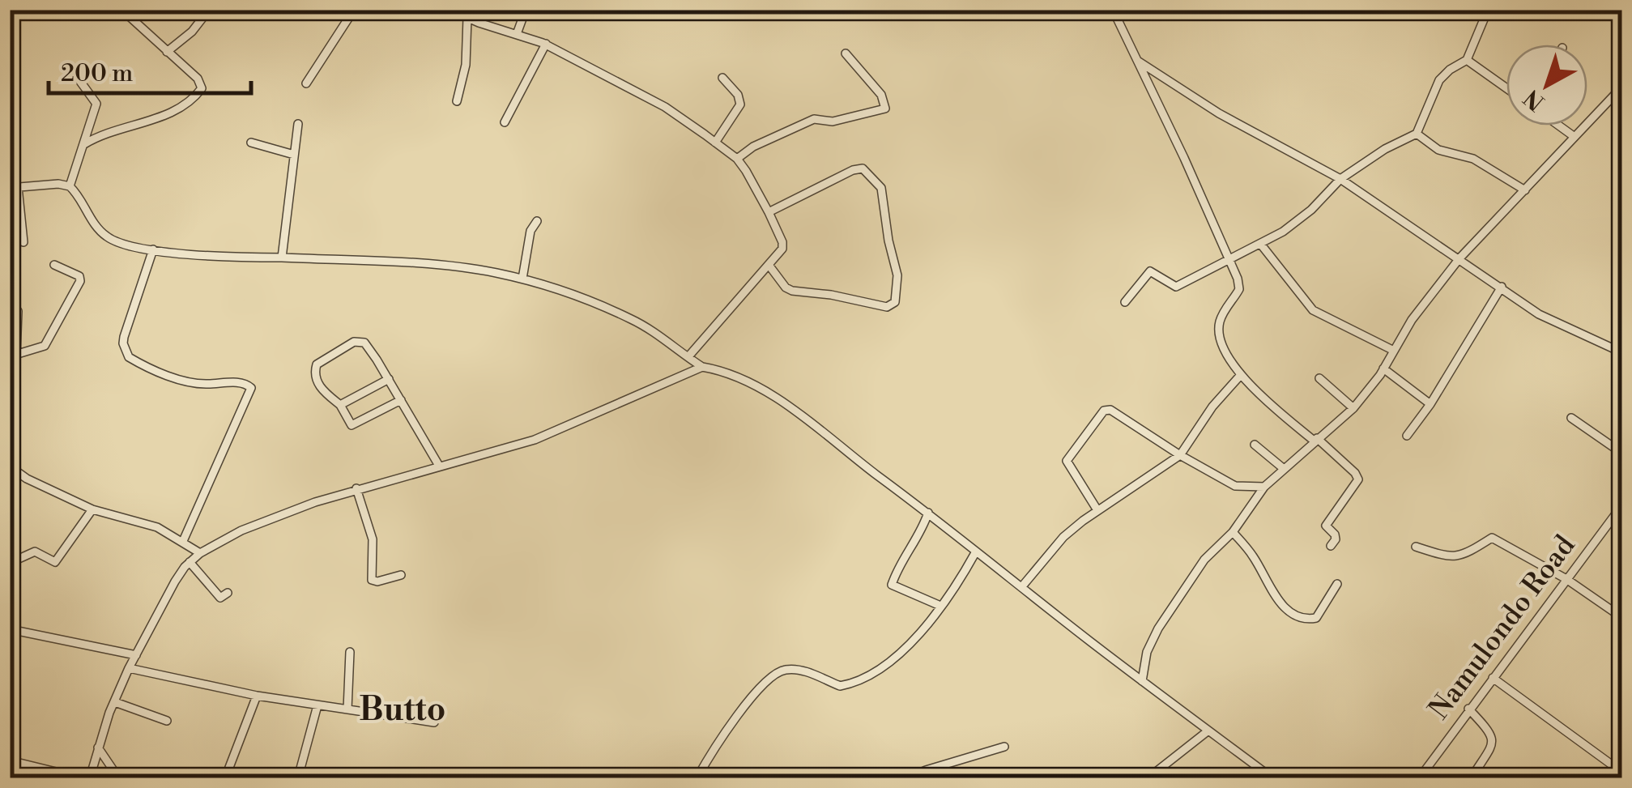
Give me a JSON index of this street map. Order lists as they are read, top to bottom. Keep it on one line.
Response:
{"streets":{"street":["Namulondo Road"]},"districts":["Butto"],"scale_bar":"200 m","north":"bottom left"}
